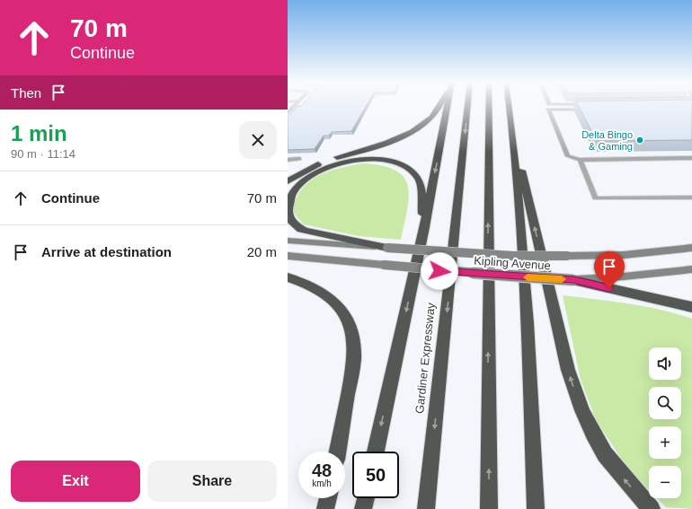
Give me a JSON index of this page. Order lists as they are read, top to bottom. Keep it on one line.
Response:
{"streets":{"highway":["Gardiner Expressway"],"main road":["Kipling Avenue"]},"places":["Delta Bingo & Gaming"],"page":{"turn":["70 m","Continue"],"then":"Then","heading":["1 min","90 m · 11:14"],"list":[{"name":"Continue","value":"70 m"},{"name":"Arrive at destination","value":"20 m"}],"map_buttons":["+","−"],"speed":"48 km/h","limit":"50","buttons":["Exit","Share"]}}
